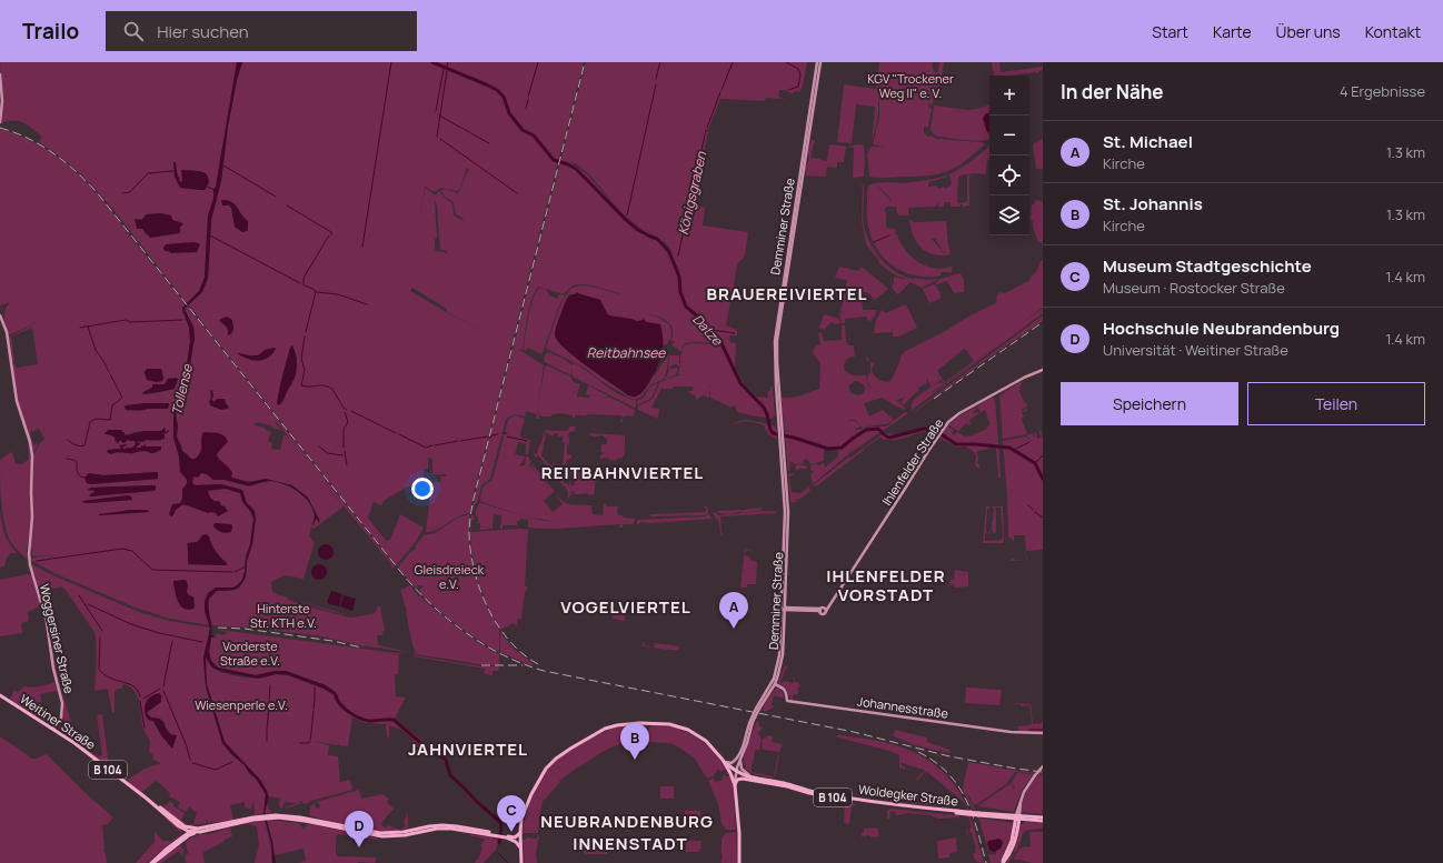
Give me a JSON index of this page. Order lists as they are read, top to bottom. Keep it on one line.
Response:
{"streets":{"main road":["Demminer Straße","Ihlenfelder Straße","Woggersiner Straße","Johannesstraße","Weitiner Straße","B 104","Woldegker Straße"]},"crossings":[["Demminer Straße","Ihlenfelder Straße"],["Demminer Straße","Johannesstraße"],["Demminer Straße","B 104"],["Demminer Straße","Woldegker Straße"],["Woggersiner Straße","Weitiner Straße"],["B 104","Woldegker Straße"]],"districts":["BRAUEREIVIERTEL","REITBAHNVIERTEL","IHLENFELDER VORSTADT","VOGELVIERTEL","JAHNVIERTEL","NEUBRANDENBURG","INNENSTADT"],"water":["Königsgraben","Datze","Reitbahnsee","Tollense"],"parks":["KGV \"Trockener Weg II\" e. V.","Gleisdreieck e.V.","Hinterste Str. KTH e.V.","Vorderste Straße e.V.","Wiesenperle e.V."],"page":{"header":"Trailo","search":"Hier suchen","nav":["Start","Karte","Über uns","Kontakt"],"heading":["In der Nähe","4 Ergebnisse"],"map_buttons":["+","−"],"list":[{"mark":"A","name":"St. Michael","note":"Kirche","value":"1.3 km"},{"mark":"B","name":"St. Johannis","note":"Kirche","value":"1.3 km"},{"mark":"C","name":"Museum Stadtgeschichte","note":"Museum · Rostocker Straße","value":"1.4 km"},{"mark":"D","name":"Hochschule Neubrandenburg","note":"Universität · Weitiner Straße","value":"1.4 km"}],"buttons":["Speichern","Teilen"],"pins":["A","B","C","D"]}}
